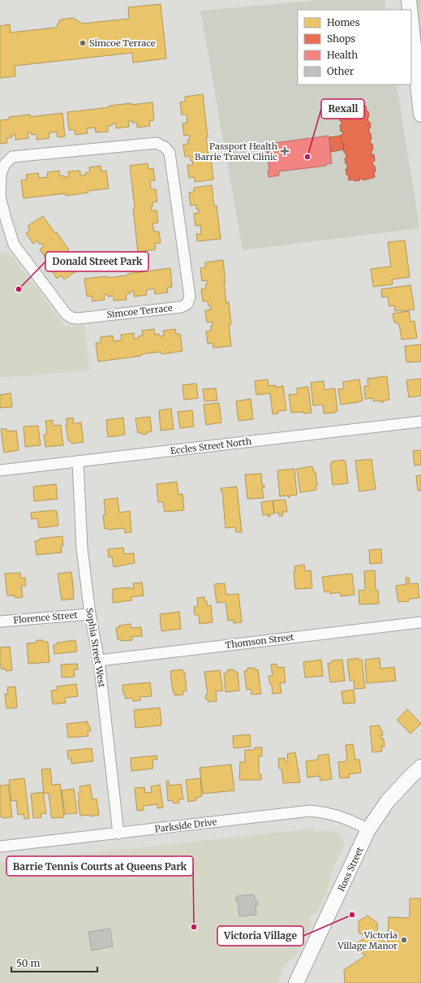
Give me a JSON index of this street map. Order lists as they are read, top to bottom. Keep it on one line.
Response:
{"streets":{"main road":["Ross Street"],"street":["Simcoe Terrace","Eccles Street North","Florence Street","Thomson Street","Sophia Street West","Parkside Drive"]},"crossings":[["Eccles Street North","Sophia Street West"],["Florence Street","Sophia Street West"],["Thomson Street","Sophia Street West"],["Sophia Street West","Parkside Drive"],["Parkside Drive","Ross Street"]],"places":{"other":["Simcoe Terrace","Rexall","Donald Street Park","Victoria Village","Barrie Tennis Courts at Queens Park","Victoria Village Manor"],"health":["Passport Health Barrie Travel Clinic"]},"legend":["Homes","Shops","Health","Other"],"scale_bar":"50 m"}
